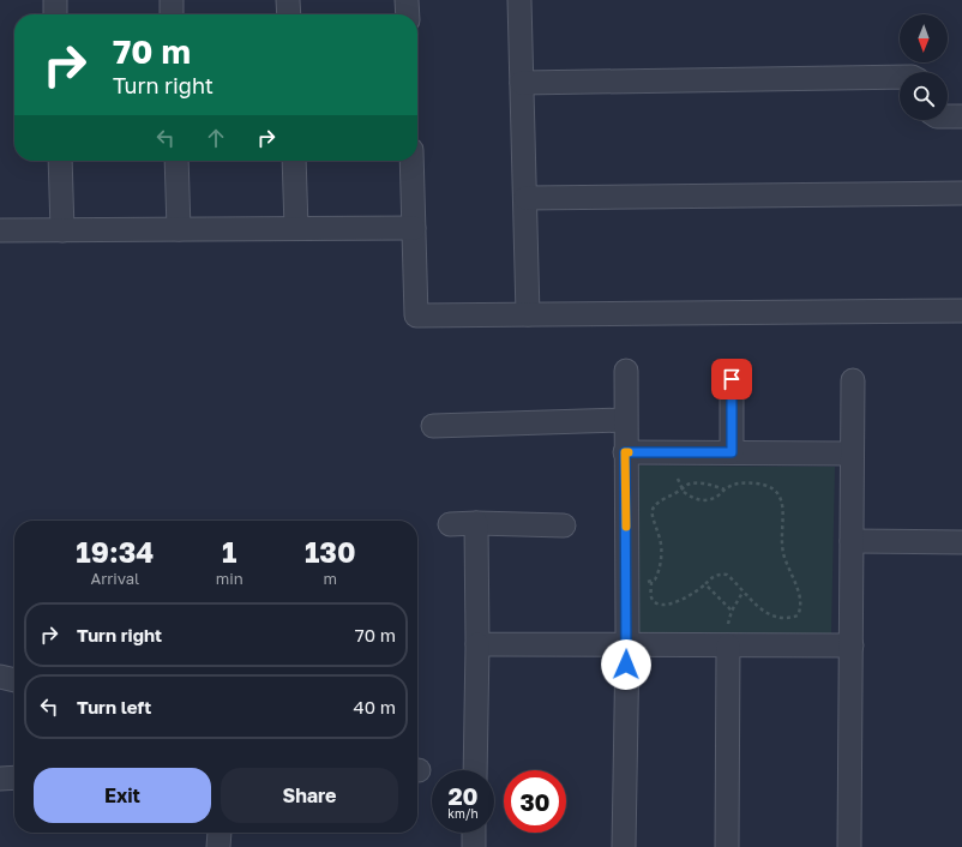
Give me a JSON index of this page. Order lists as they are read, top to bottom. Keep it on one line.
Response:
{"north":"bottom","page":{"turn":["70 m","Turn right"],"eta":["19:34","Arrival","1","min","130","m"],"list":[{"name":"Turn right","value":"70 m"},{"name":"Turn left","value":"40 m"}],"buttons":["Exit","Share"],"speed":"20 km/h","limit":"30"}}
